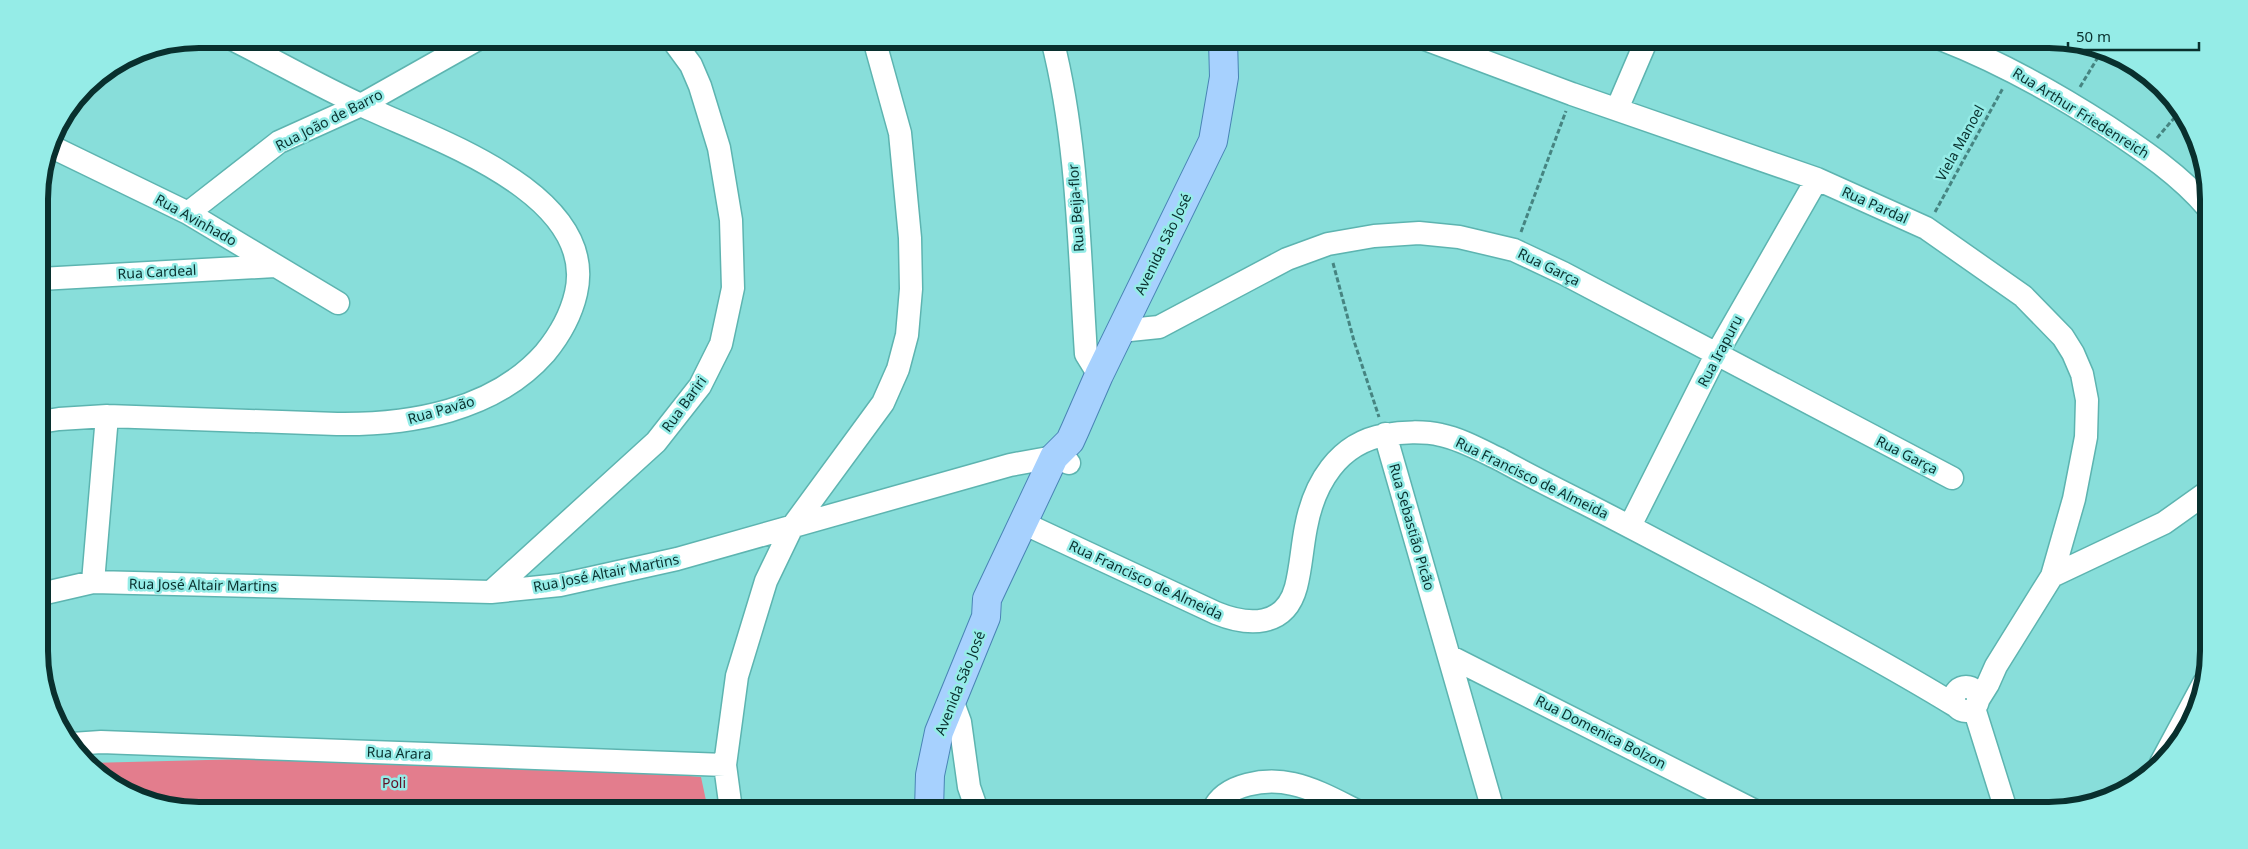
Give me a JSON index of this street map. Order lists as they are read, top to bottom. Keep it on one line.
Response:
{"streets":{"main road":["Avenida São José"],"street":["Rua Arthur Friedenreich","Rua João de Barro","Rua Pardal","Rua Beija-flor","Rua Avinhado","Rua Garça","Rua Cardeal","Rua Irapuru","Rua Bariri","Rua Pavão","Rua Francisco de Almeida","Rua Sebastião Picão","Rua José Altair Martins","Rua Domenica Bolzon","Rua Arara"],"path":["Viela Manoel"]},"crossings":[["Rua Arthur Friedenreich","Viela Manoel"],["Rua João de Barro","Rua Avinhado"],["Rua João de Barro","Rua Pavão"],["Viela Manoel","Rua Pardal"],["Rua Pardal","Rua Irapuru"],["Rua Beija-flor","Avenida São José"],["Rua Avinhado","Rua Cardeal"],["Avenida São José","Rua Garça"],["Avenida São José","Rua Francisco de Almeida"],["Avenida São José","Rua José Altair Martins"],["Rua Garça","Rua Irapuru"],["Rua Irapuru","Rua Francisco de Almeida"],["Rua Bariri","Rua José Altair Martins"],["Rua Francisco de Almeida","Rua Sebastião Picão"],["Rua Sebastião Picão","Rua Domenica Bolzon"]],"parks":["Poli"],"scale_bar":"50 m"}
